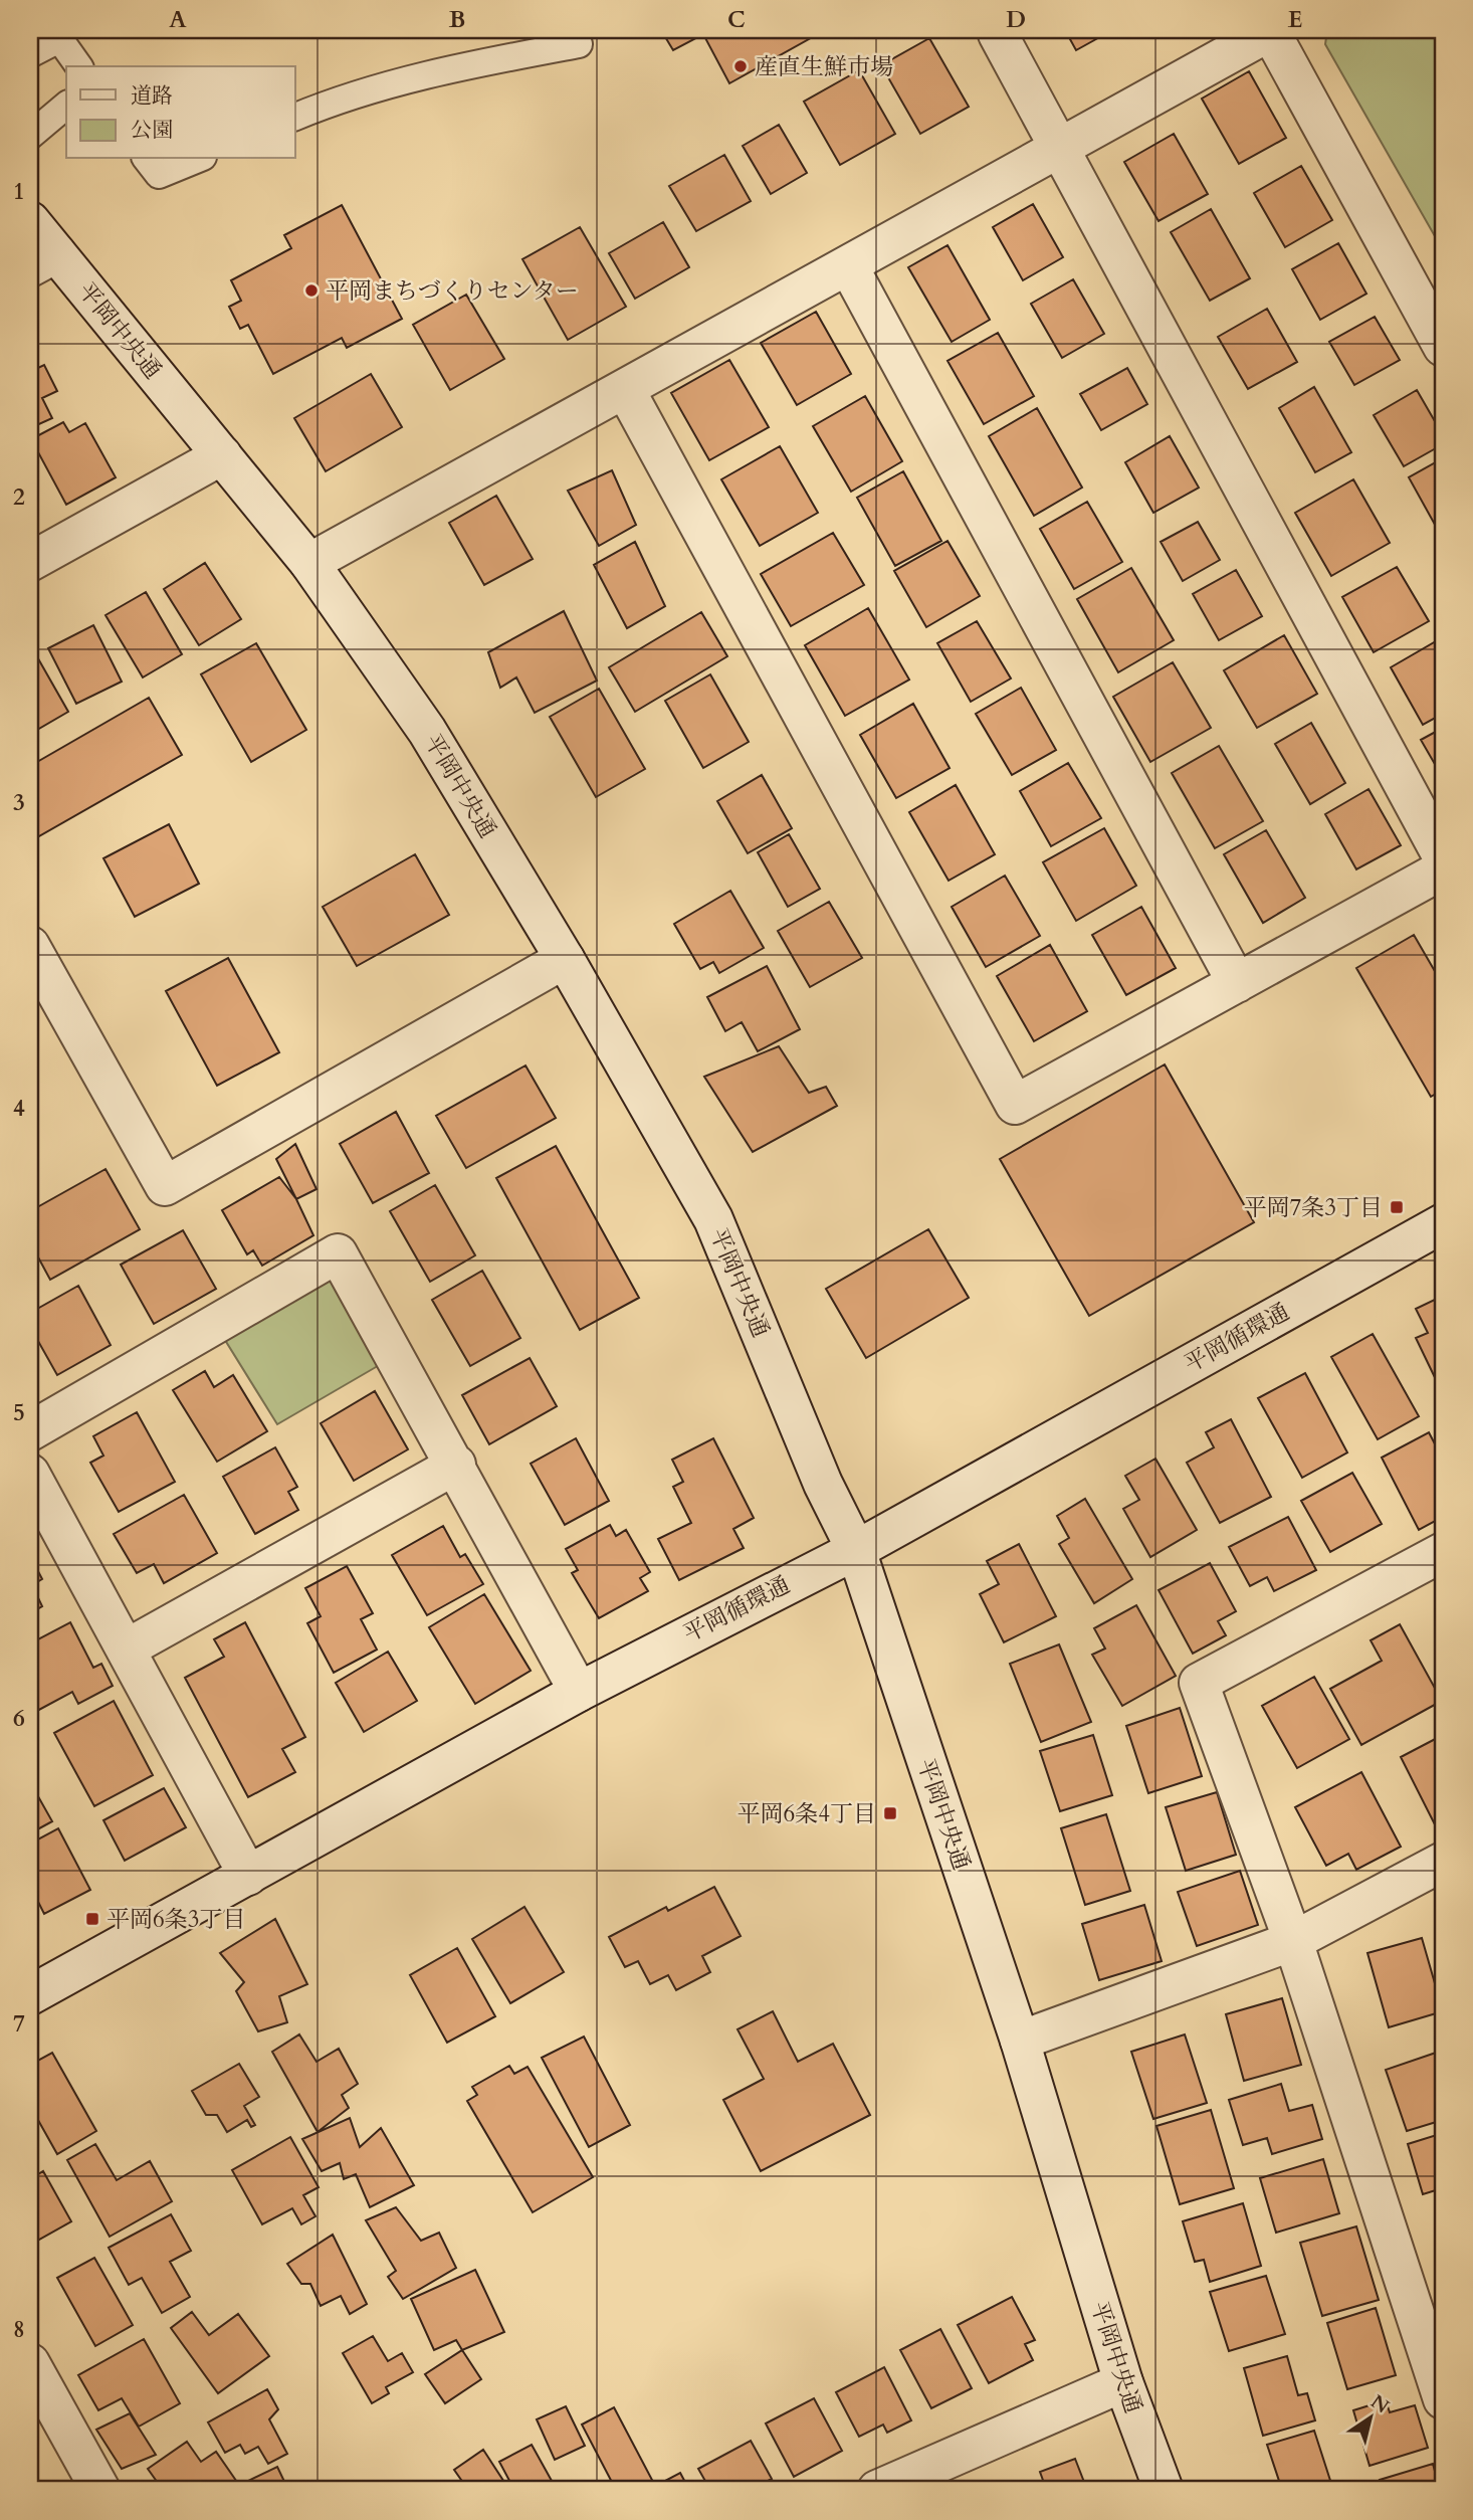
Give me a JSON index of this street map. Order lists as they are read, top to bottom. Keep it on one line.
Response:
{"streets":{"street":["平岡中央通","平岡循環通"]},"crossings":[["平岡中央通","平岡循環通"]],"places":{"other":["産直生鮮市場","平岡まちづくりセンター"],"transit":["平岡7条3丁目","平岡6条4丁目","平岡6条3丁目"]},"legend":["道路","公園"],"north":"top right","grid":{"columns":["A","B","C","D","E"],"rows":["1","2","3","4","5","6","7","8"]}}
